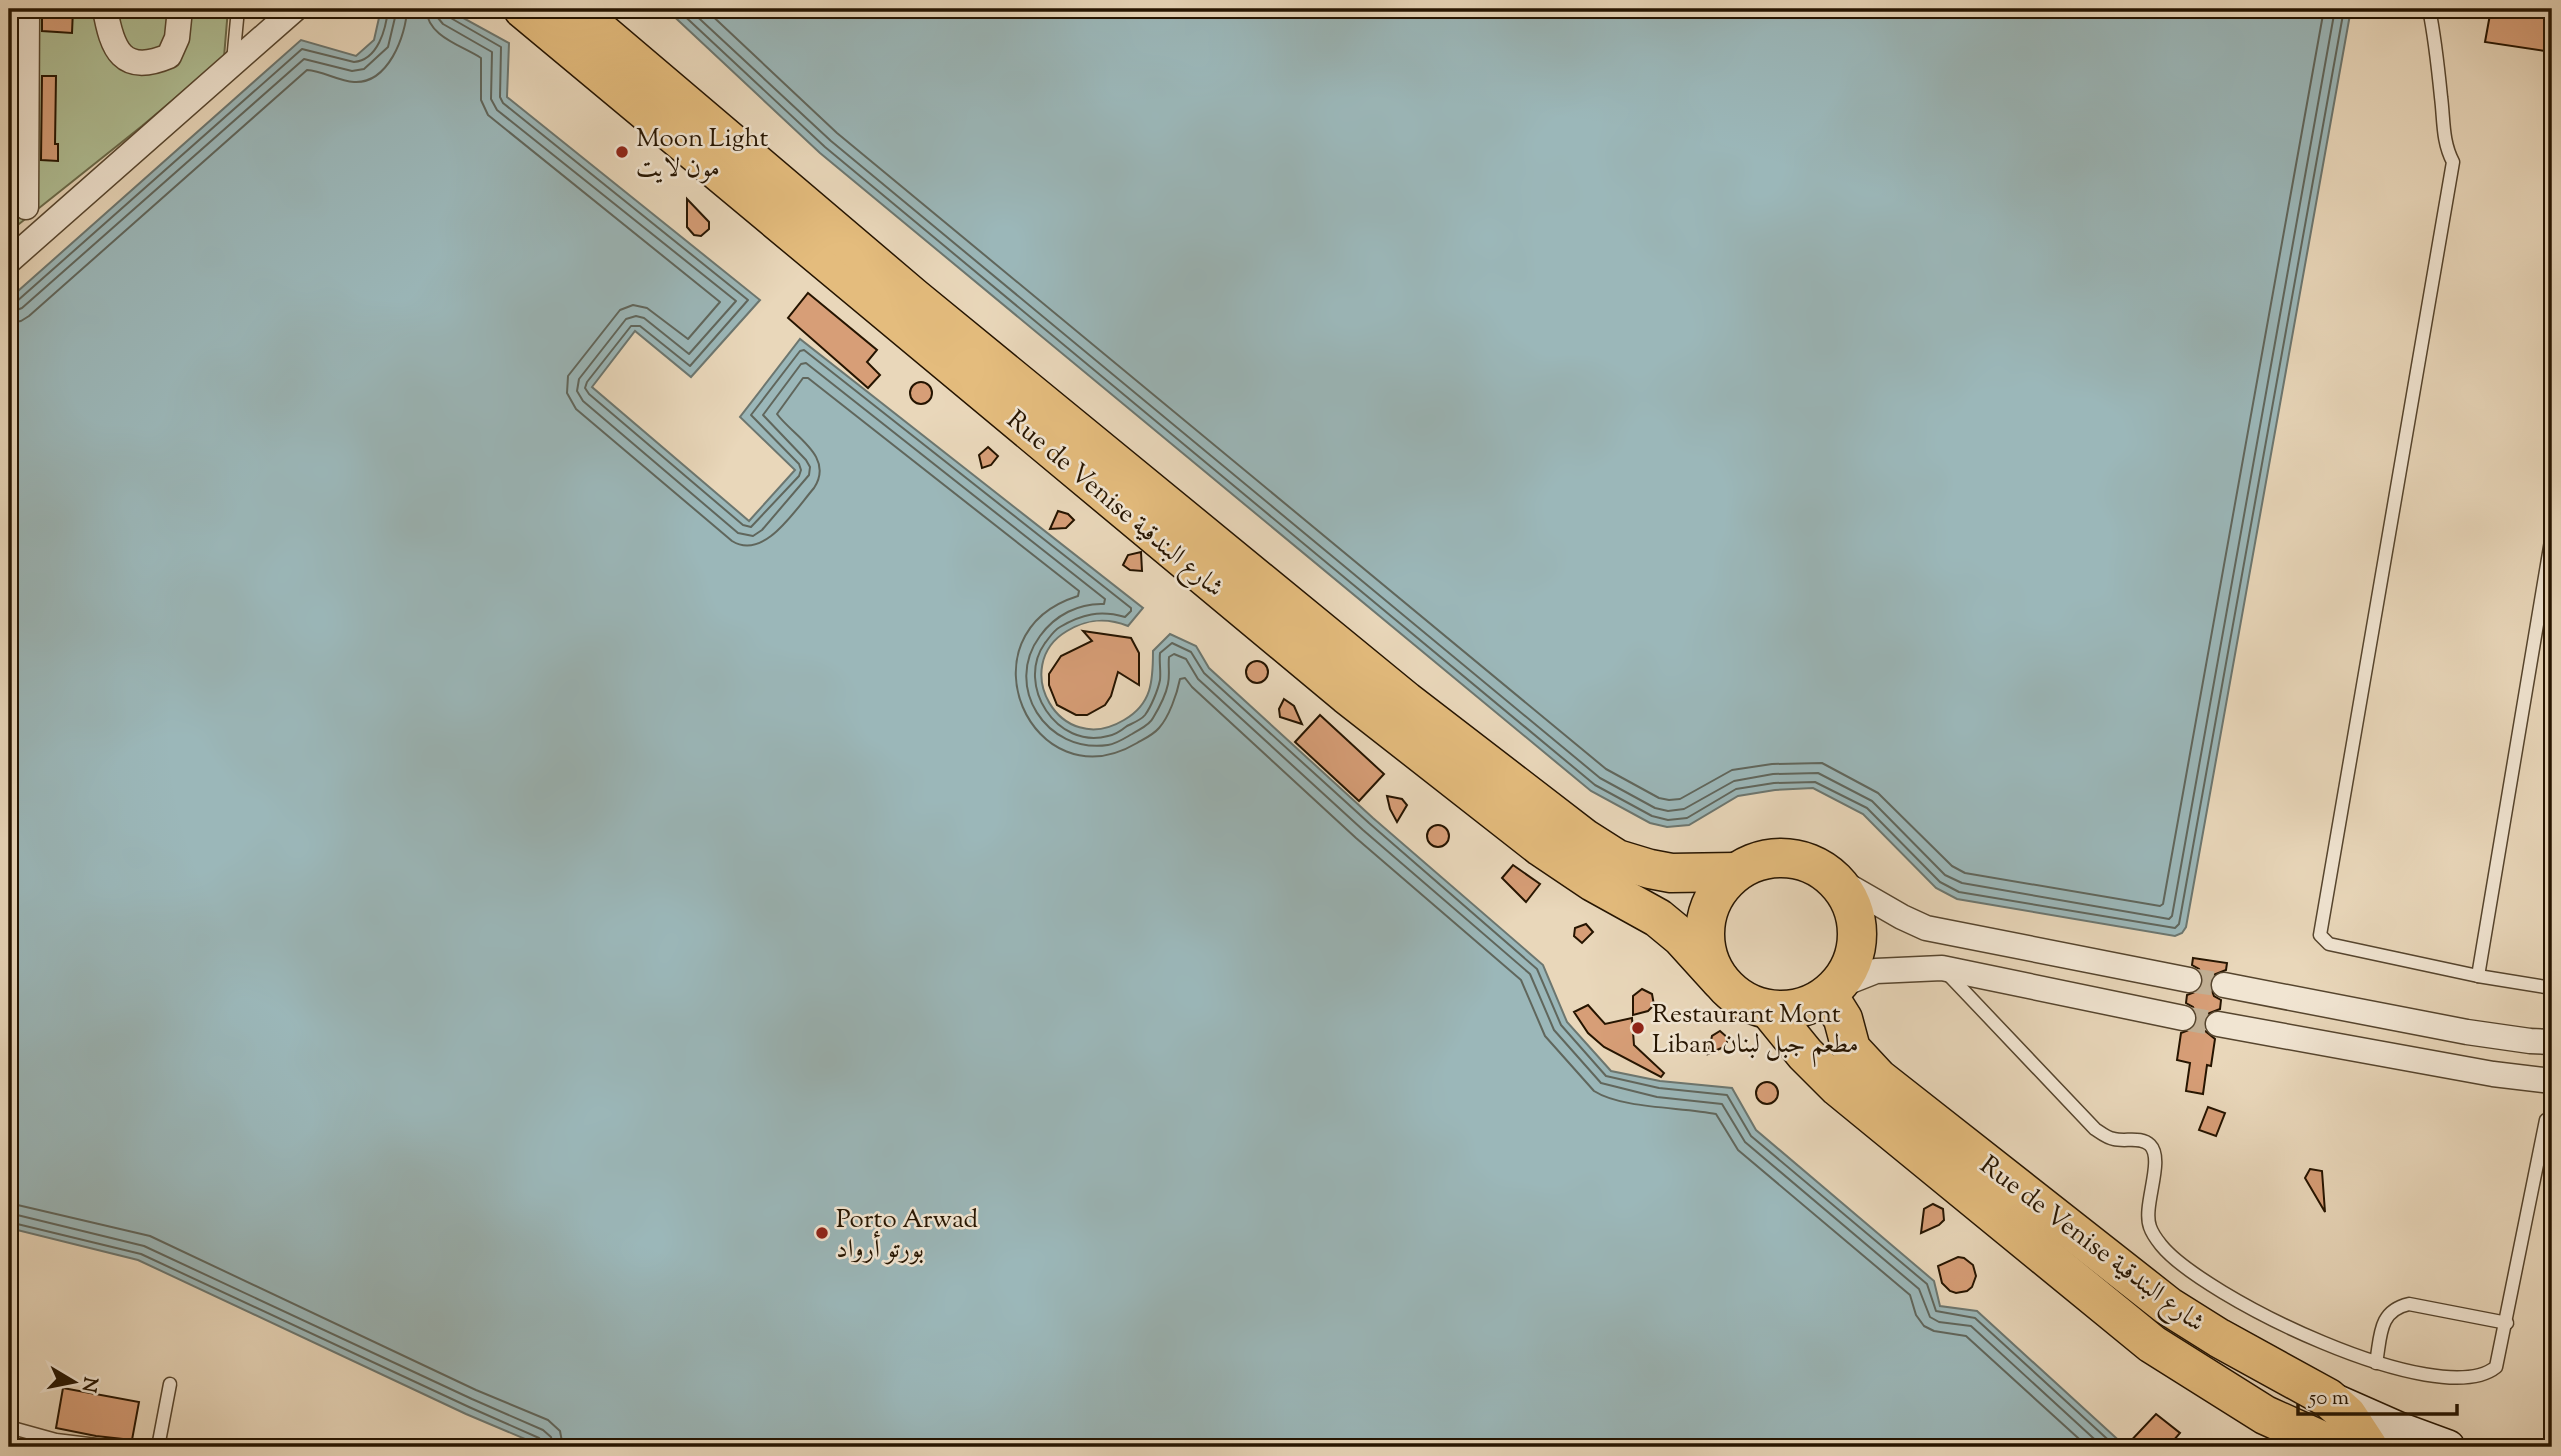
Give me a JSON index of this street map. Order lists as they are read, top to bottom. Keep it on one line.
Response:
{"streets":{"main road":["Rue de Venise شارع البندقية"]},"places":["Moon Light مون لايت","Restaurant Mont Liban مطعم جبل لبنان","Porto Arwad بورتو أرواد"],"scale_bar":"50 m","north":"right"}
